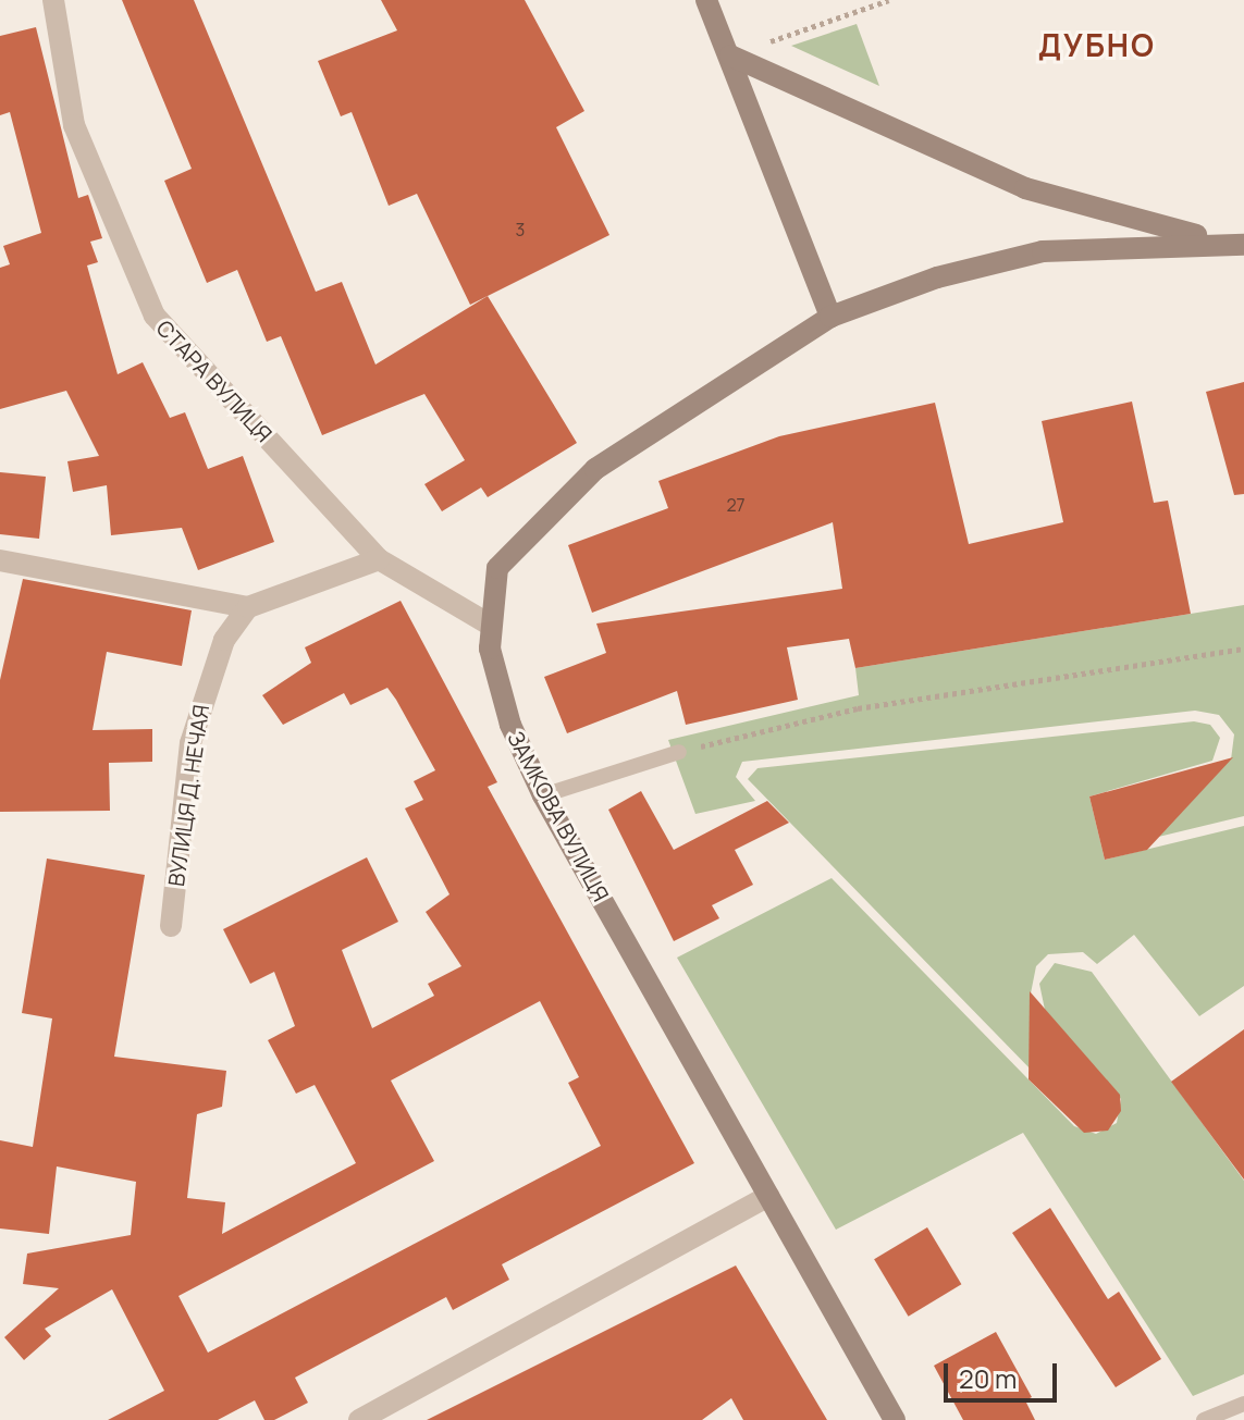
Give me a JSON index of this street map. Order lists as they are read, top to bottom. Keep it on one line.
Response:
{"streets":{"main road":["ЗАМКОВА ВУЛИЦЯ"],"street":["СТАРА ВУЛИЦЯ","ВУЛИЦЯ Д. НЕЧАЯ"]},"crossings":[["СТАРА ВУЛИЦЯ","ЗАМКОВА ВУЛИЦЯ"]],"districts":["ДУБНО"],"house_numbers":["3","27"],"scale_bar":"20 m"}
